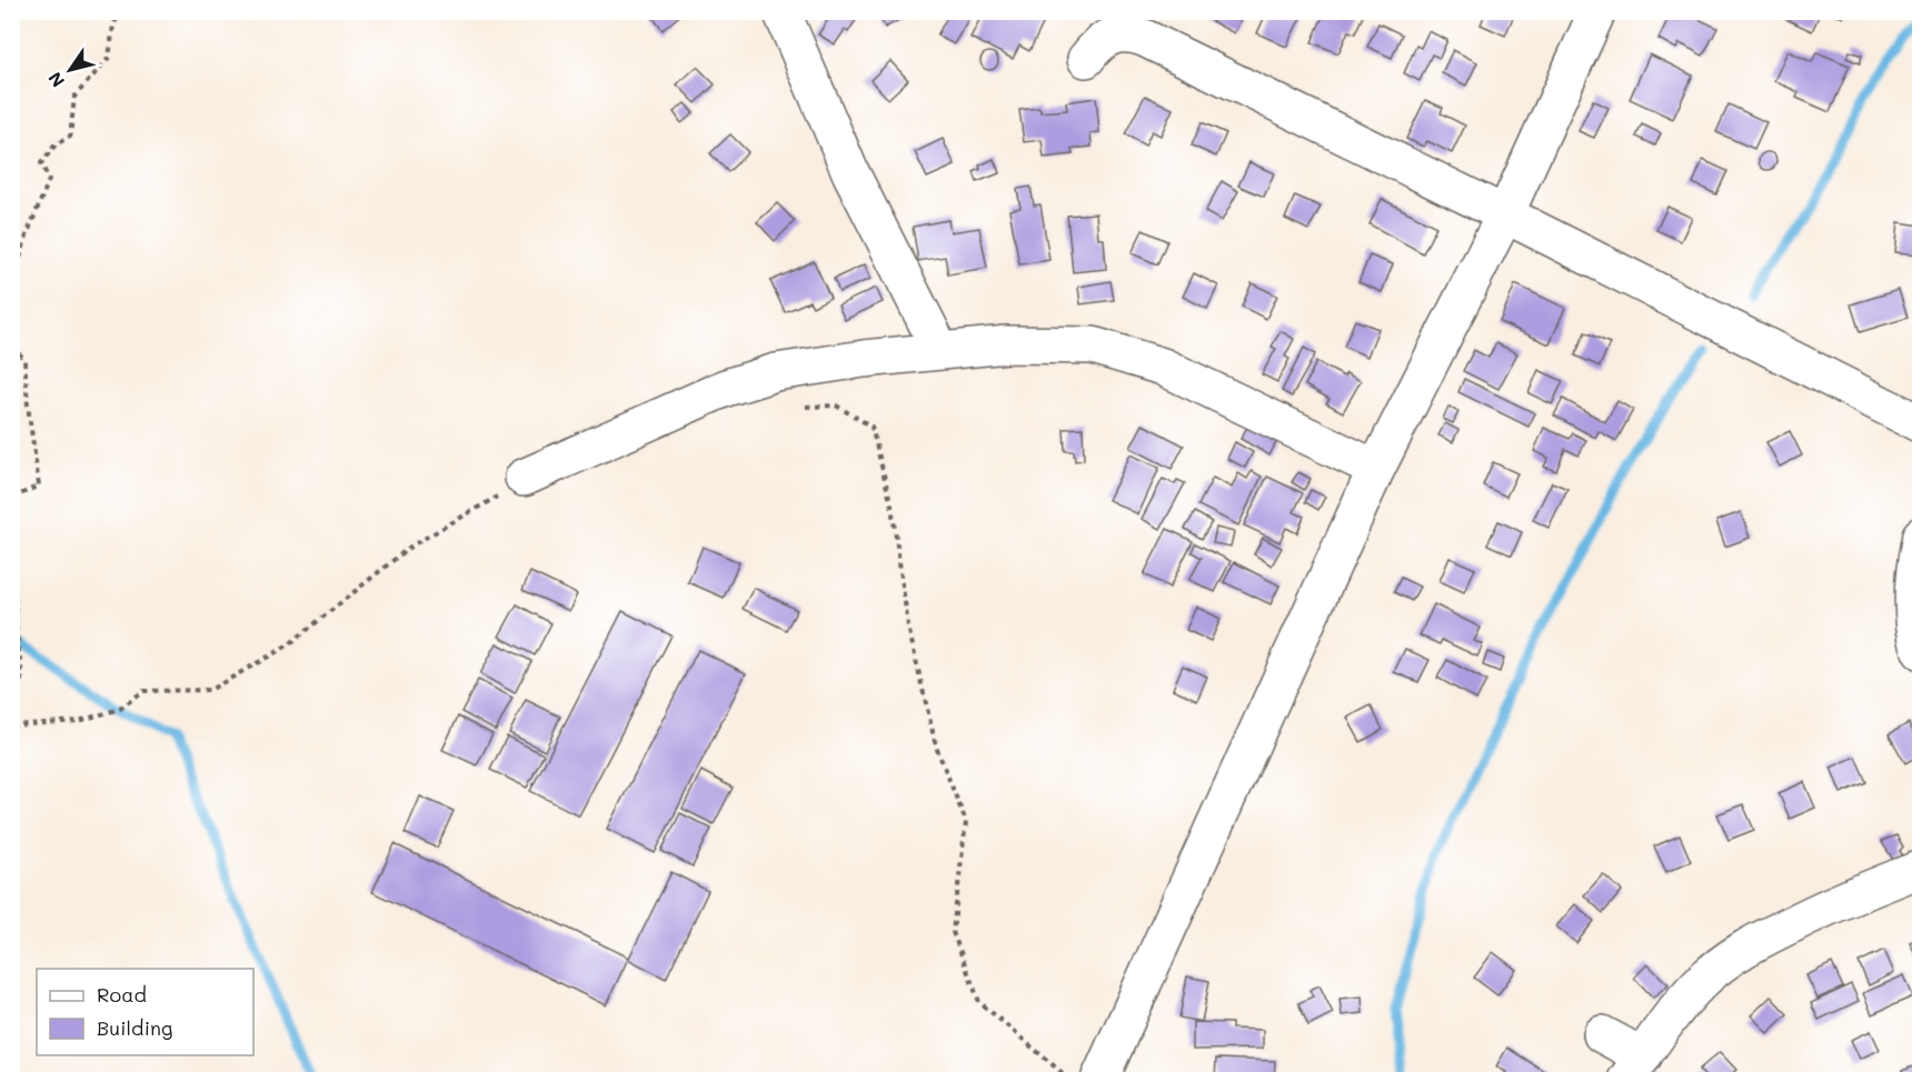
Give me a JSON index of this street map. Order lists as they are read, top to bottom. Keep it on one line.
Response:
{"legend":["Road","Building"],"north":"bottom left"}
